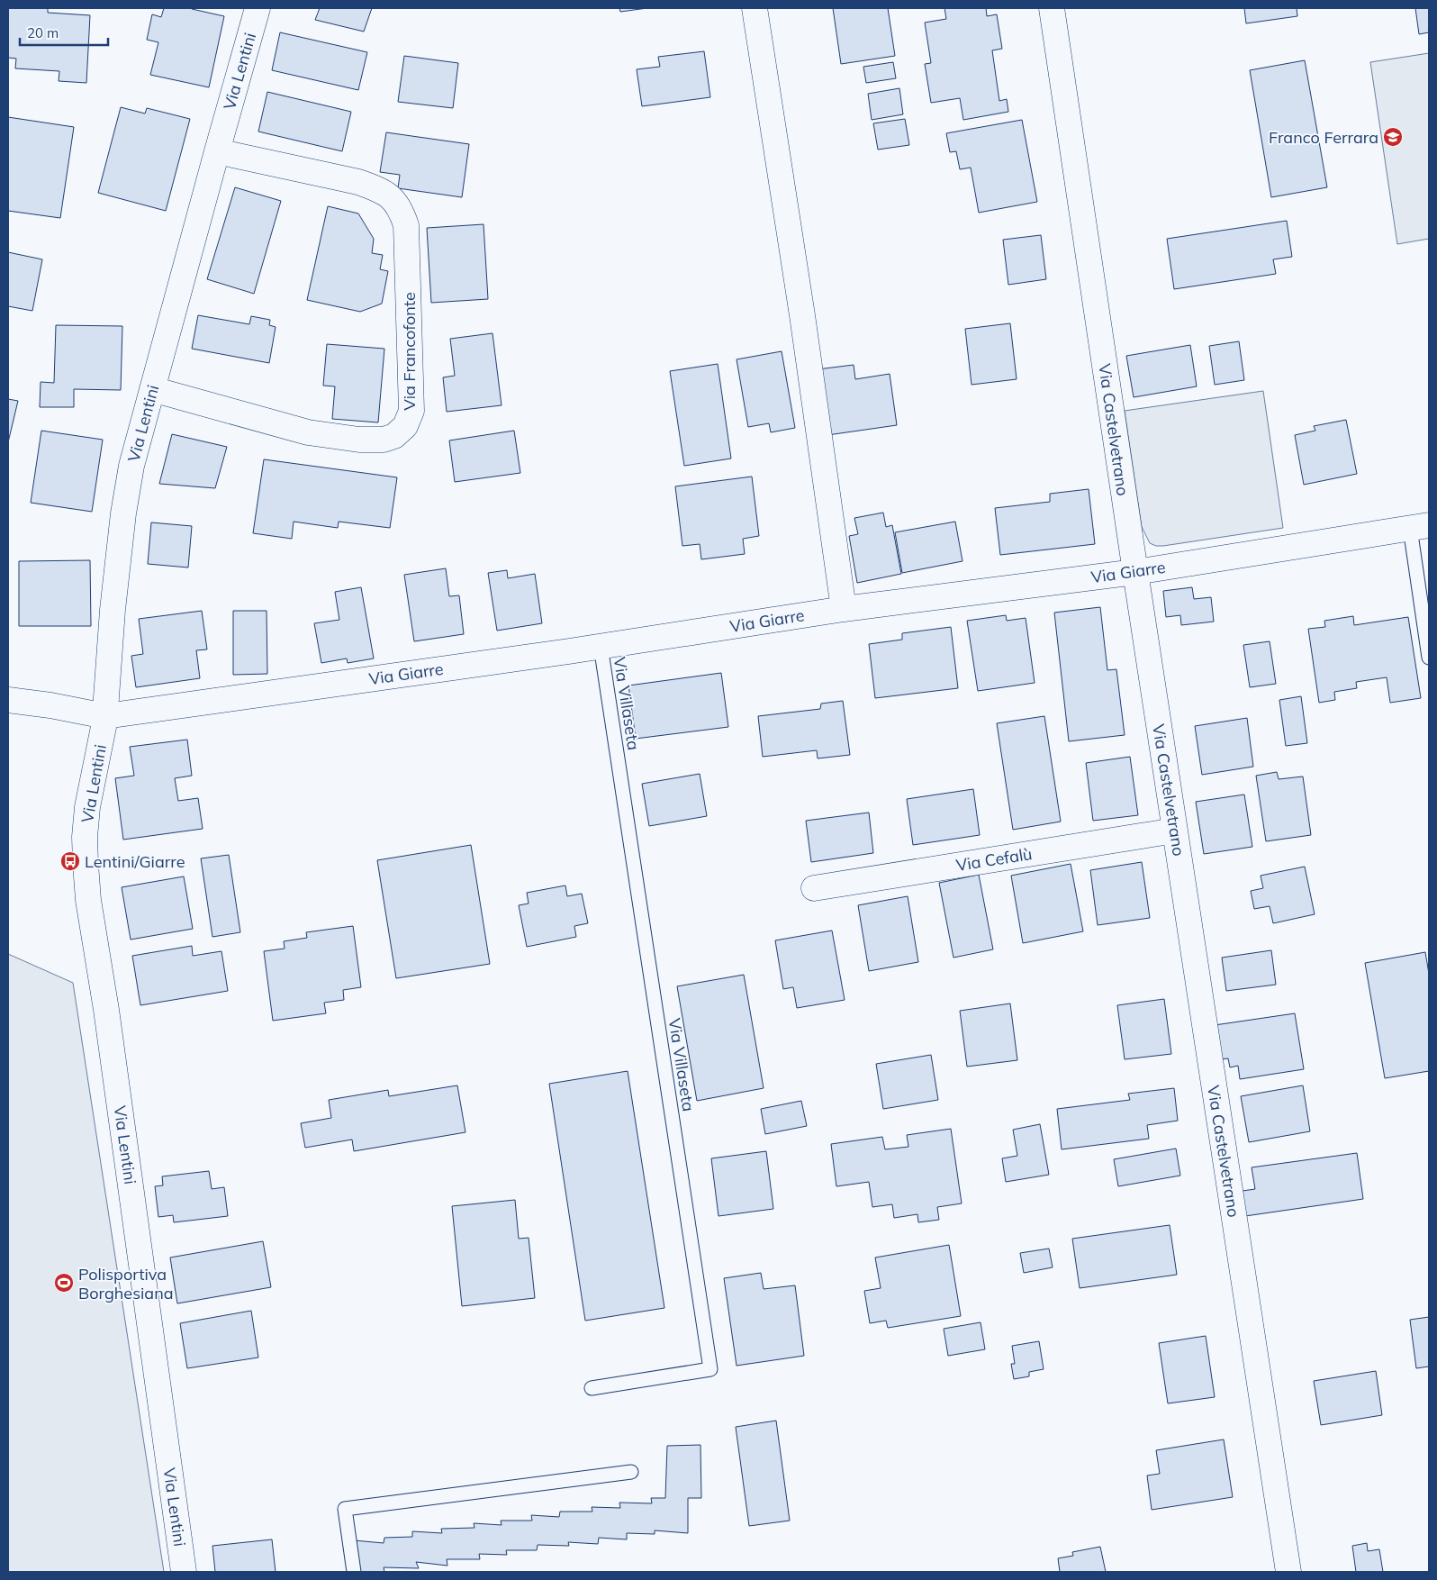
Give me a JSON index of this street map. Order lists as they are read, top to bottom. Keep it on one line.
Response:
{"streets":{"street":["Via Lentini","Via Francofonte","Via Castelvetrano","Via Giarre","Via Cefalù"],"lane":["Via Villaseta"]},"crossings":[["Via Lentini","Via Francofonte"],["Via Lentini","Via Giarre"],["Via Castelvetrano","Via Giarre"],["Via Castelvetrano","Via Cefalù"],["Via Giarre","Via Villaseta"]],"places":{"school or university":["Franco Ferrara"],"bus stop":["Lentini/Giarre"],"sports":["Polisportiva Borghesiana"]},"scale_bar":"20 m"}
